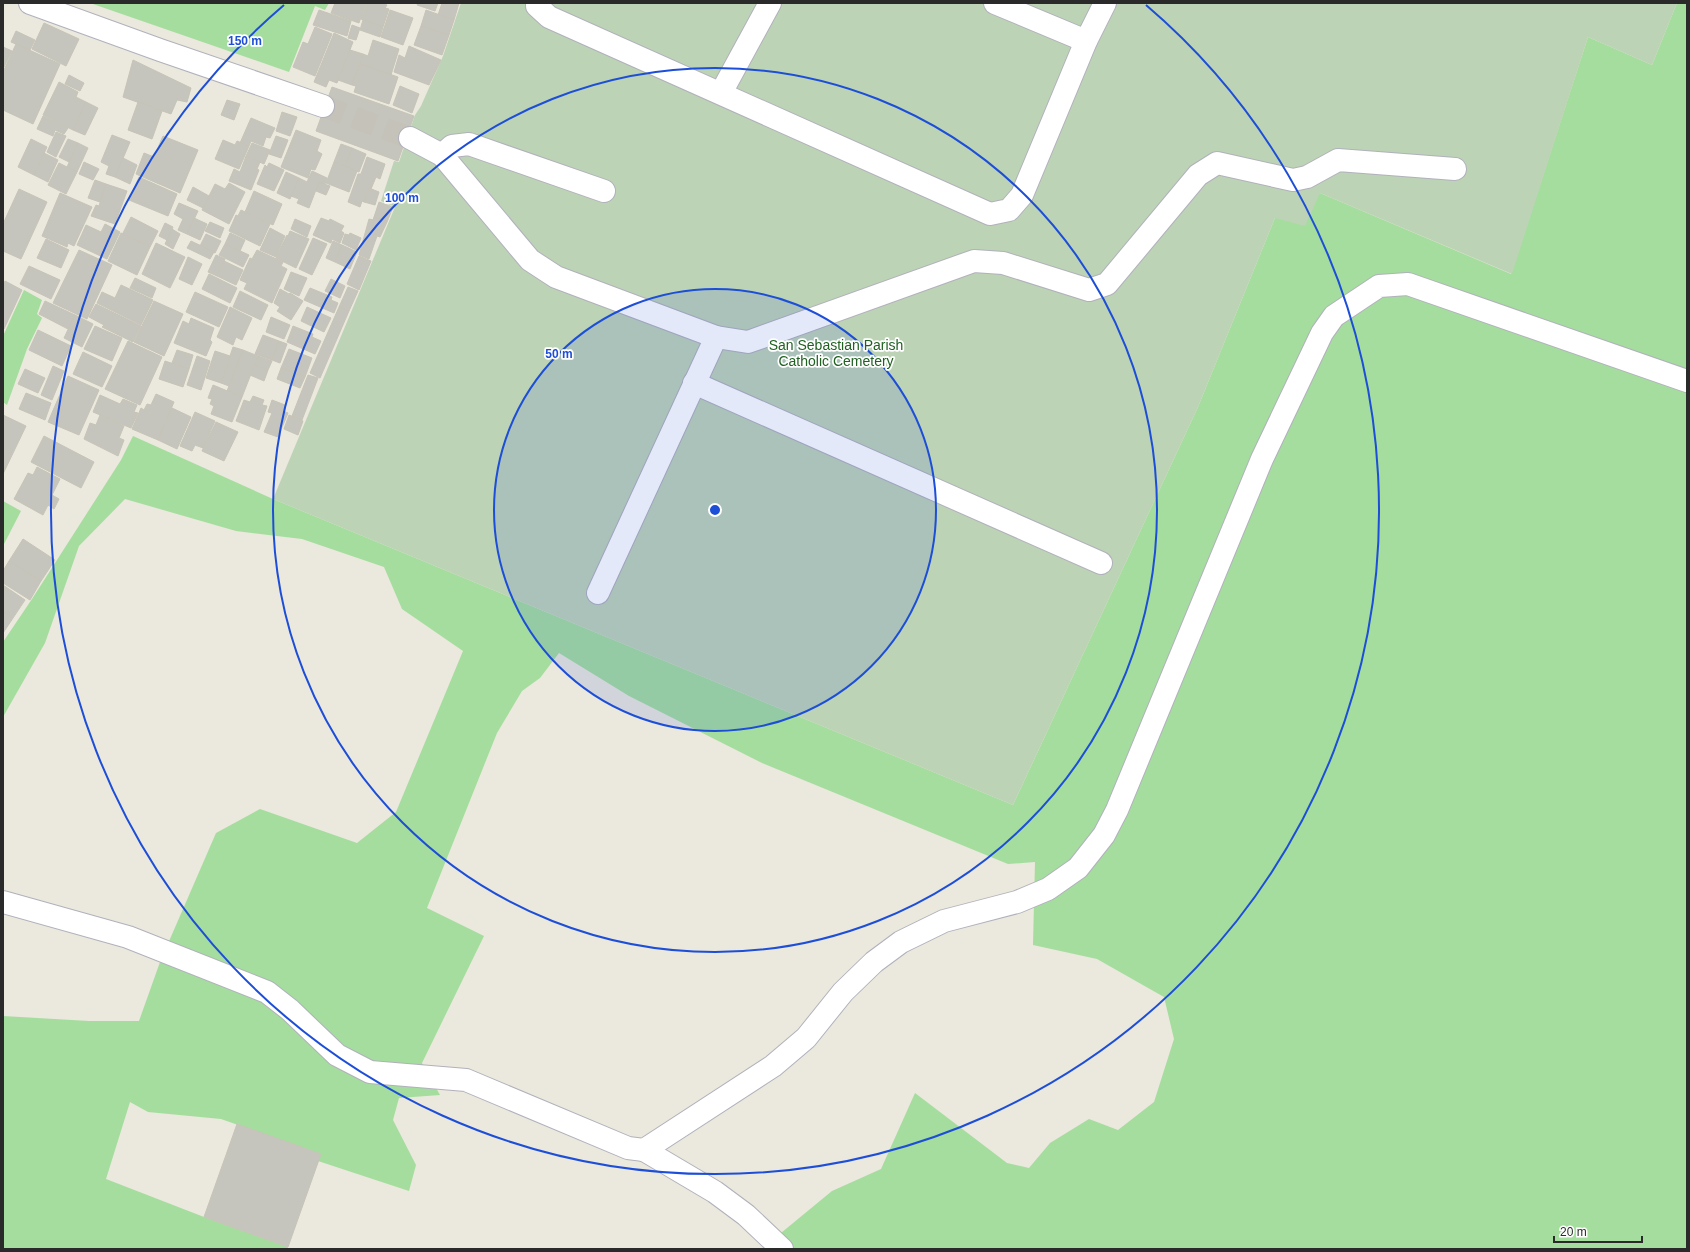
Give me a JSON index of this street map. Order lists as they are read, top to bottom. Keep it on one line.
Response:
{"parks":["San Sebastian Parish Catholic Cemetery"],"scale_bar":"20 m","rings":["150 m","100 m","50 m"]}
